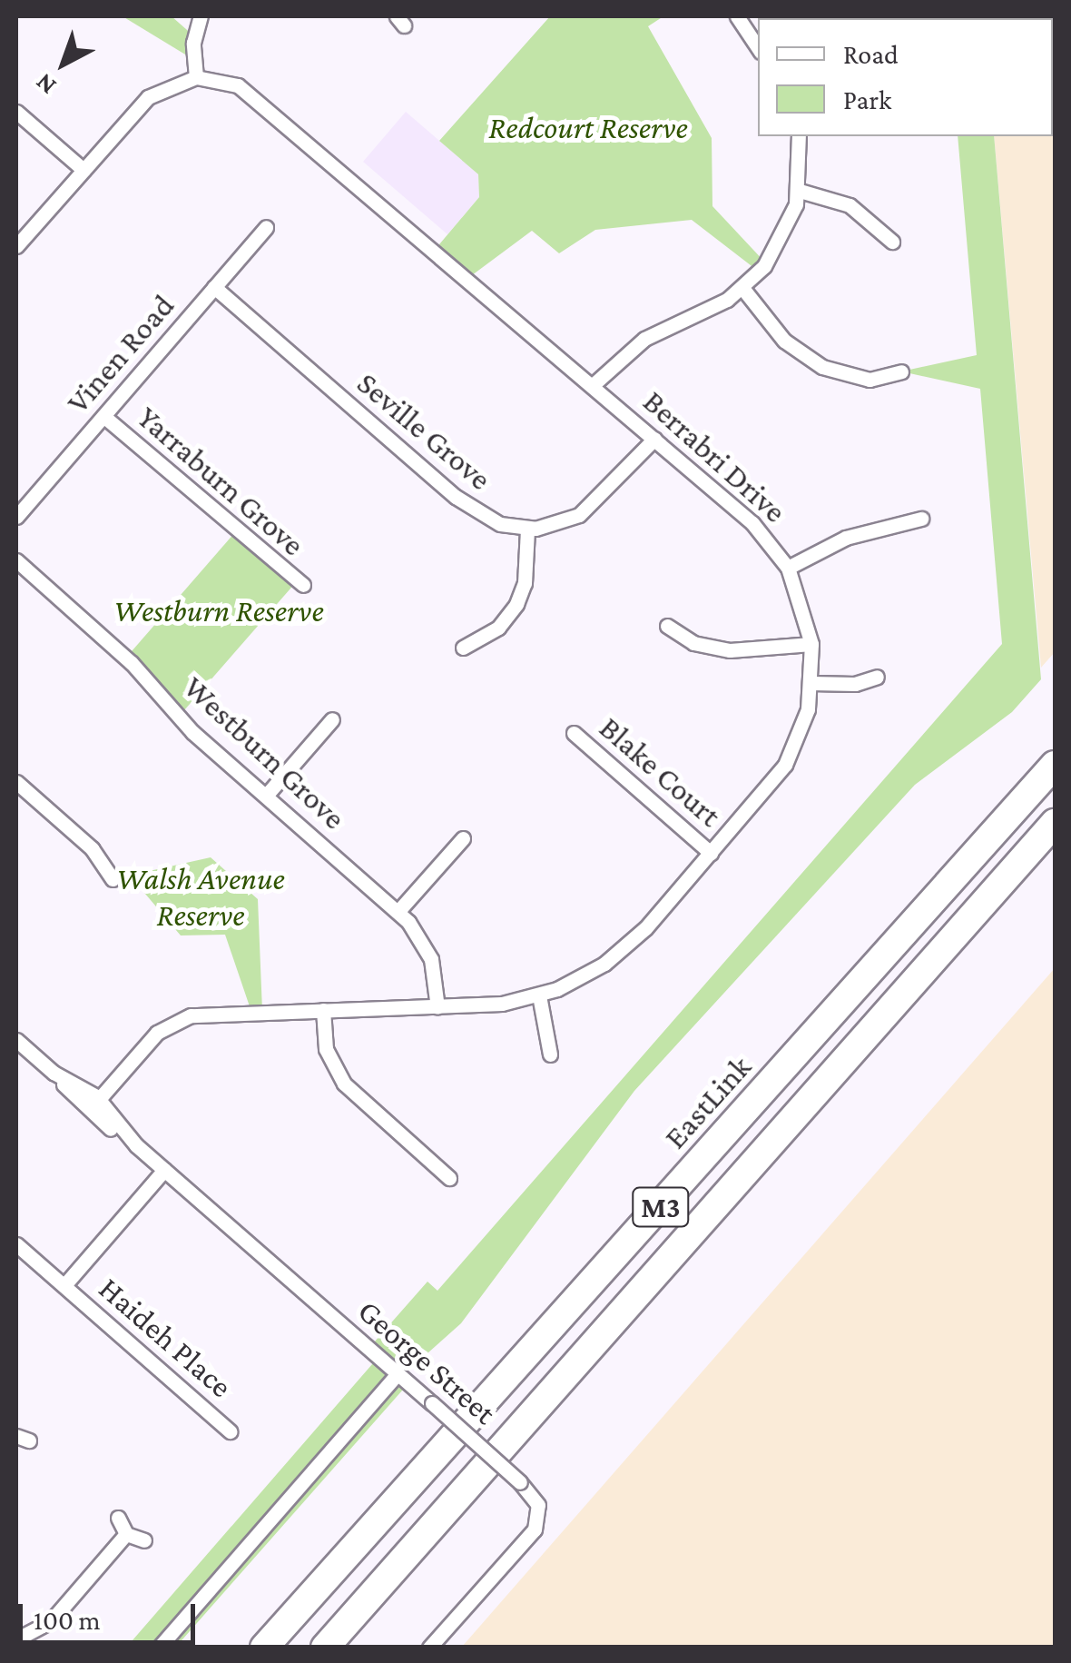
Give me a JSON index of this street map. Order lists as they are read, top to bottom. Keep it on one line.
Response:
{"streets":{"highway":["EastLink","M3"],"street":["Vinen Road","Seville Grove","Berrabri Drive","Yarraburn Grove","Westburn Grove","Blake Court","Haideh Place","George Street"]},"crossings":[["Vinen Road","Seville Grove"],["Vinen Road","Yarraburn Grove"],["Berrabri Drive","Westburn Grove"],["Berrabri Drive","Blake Court"],["Berrabri Drive","George Street"],["Haideh Place","George Street"]],"parks":["Redcourt Reserve","Westburn Reserve","Walsh Avenue Reserve"],"legend":["Road","Park"],"scale_bar":"100 m","north":"bottom left"}
